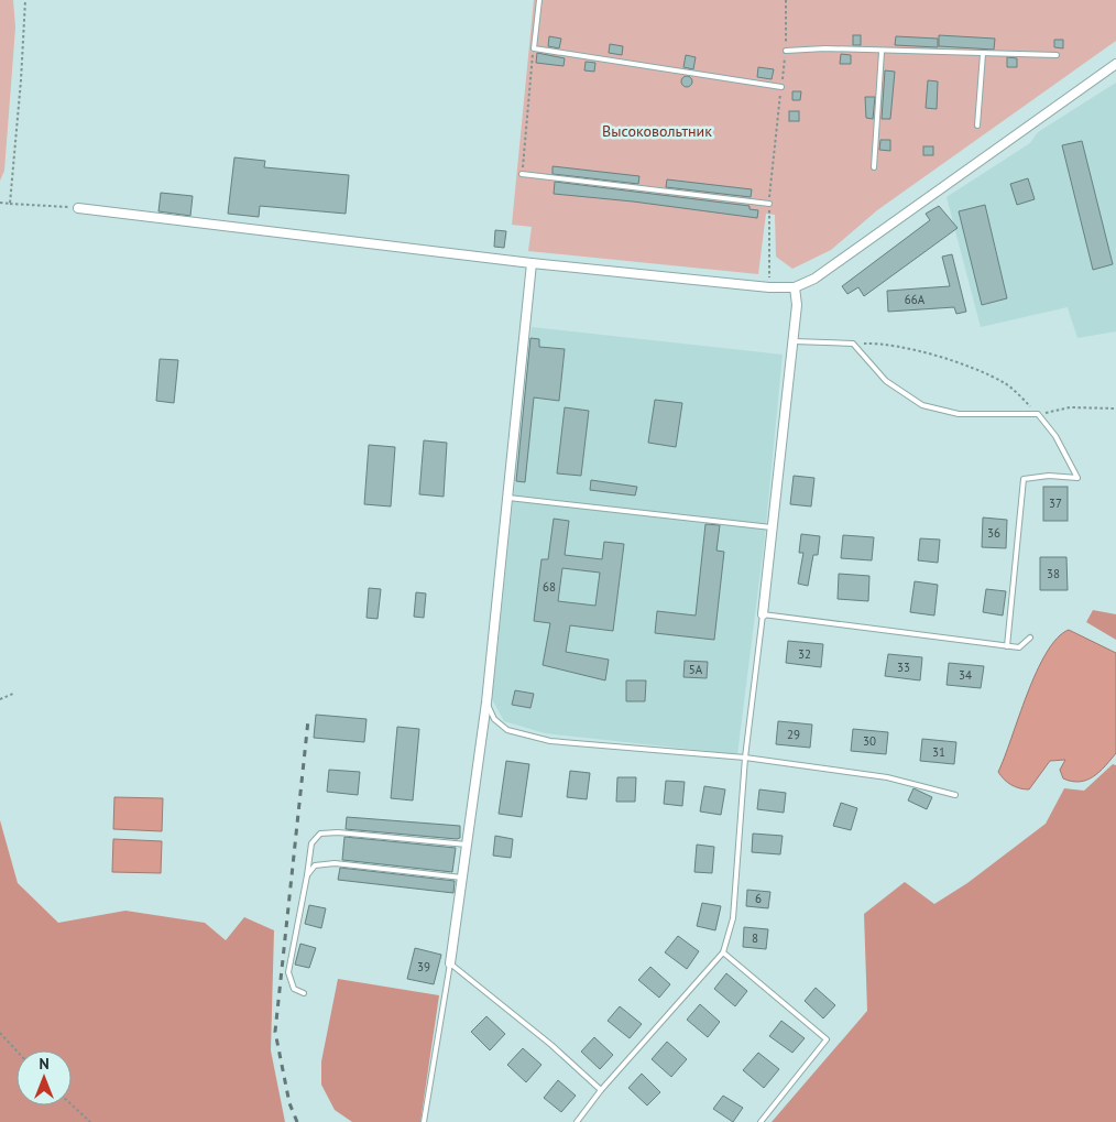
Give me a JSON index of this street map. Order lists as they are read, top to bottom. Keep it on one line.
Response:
{"parks":["Высоковольтник"],"house_numbers":["66А","37","36","38","68","32","33","5А","34","29","30","31","6","8","39"],"north":"top"}
